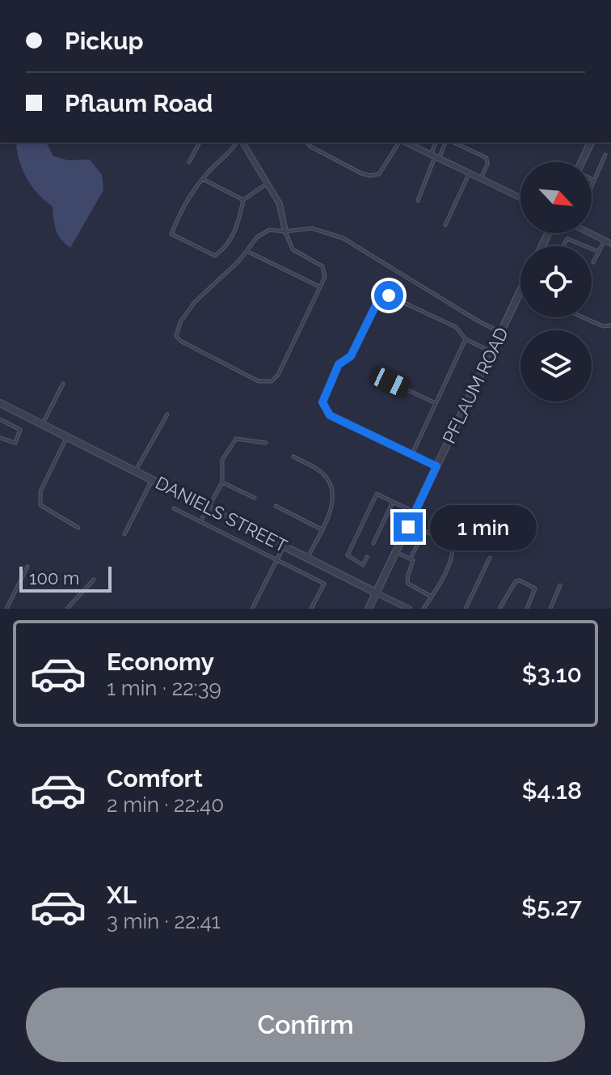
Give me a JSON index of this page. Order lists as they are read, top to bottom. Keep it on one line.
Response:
{"streets":{"street":["PFLAUM ROAD","DANIELS STREET"]},"crossings":[["PFLAUM ROAD","DANIELS STREET"]],"scale_bar":"100 m","north":"bottom right","page":{"banner":["Pickup","Pflaum Road"],"bubble":"1 min","scale":"100 m","list":[{"name":"Economy","note":"1 min · 22:39","value":"$3.10"},{"name":"Comfort","note":"2 min · 22:40","value":"$4.18"},{"name":"XL","note":"3 min · 22:41","value":"$5.27"}],"buttons":"Confirm"}}
